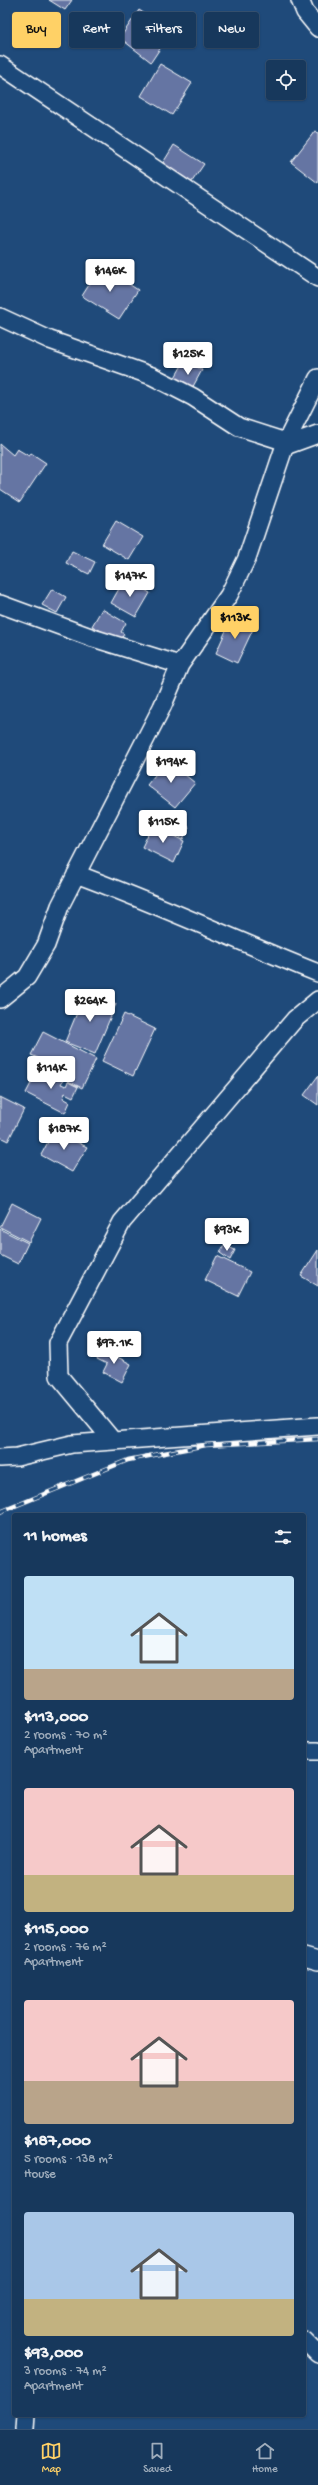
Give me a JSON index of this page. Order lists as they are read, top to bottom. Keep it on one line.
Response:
{"page":{"chip":["Buy","Rent","Filters","New"],"price":["$146K","$125K","$147K","$113K","$194K","$115K","$264K","$114K","$187K","$93K","$97.1K"],"heading":"11 homes","list":[{"name":"$113,000","note":"2 rooms · 70 m² · Apartment"},{"name":"$115,000","note":"2 rooms · 76 m² · Apartment"},{"name":"$187,000","note":"5 rooms · 138 m² · House"},{"name":"$93,000","note":"3 rooms · 74 m² · Apartment"}],"tabs":["Map","Saved","Home"]}}
